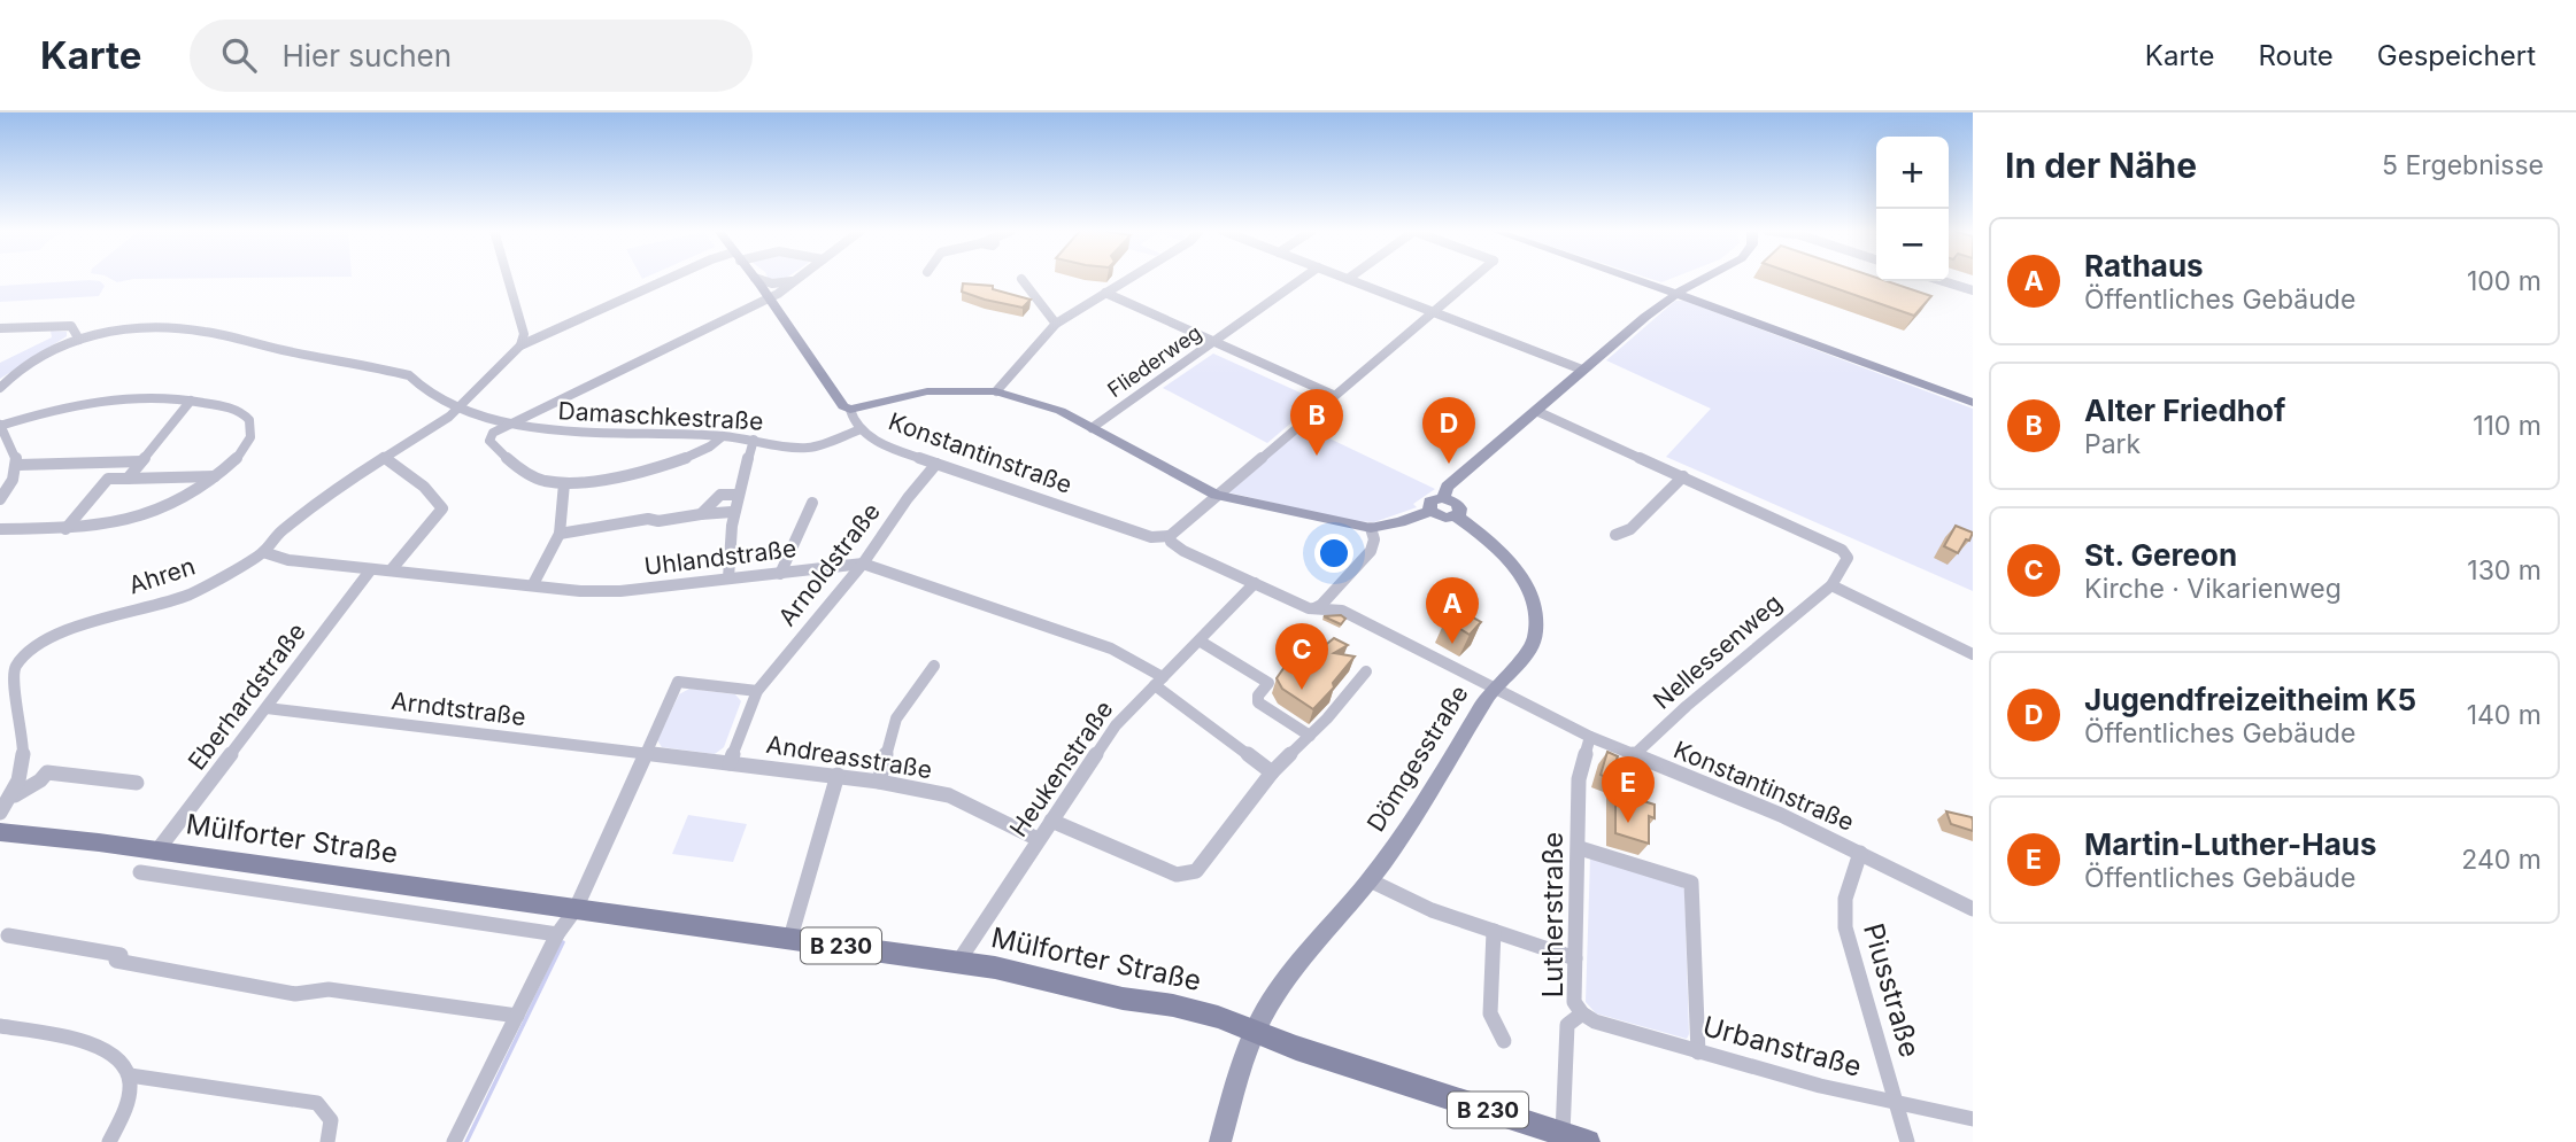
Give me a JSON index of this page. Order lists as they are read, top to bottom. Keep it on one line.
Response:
{"streets":{"main road":["Konstantinstraße","Dömgesstraße","Mülforter Straße","B 230"],"street":["Fliederweg","Damaschkestraße","Uhlandstraße","Arnoldstraße","Ahren","Nellessenweg","Eberhardstraße","Arndtstraße","Andreasstraße","Heukenstraße","Lutherstraße","Piusstraße","Urbanstraße"]},"crossings":[["Damaschkestraße","Konstantinstraße"],["Damaschkestraße","Ahren"],["Konstantinstraße","Arnoldstraße"],["Konstantinstraße","Nellessenweg"],["Konstantinstraße","Dömgesstraße"],["Konstantinstraße","Heukenstraße"],["Konstantinstraße","Lutherstraße"],["Konstantinstraße","Piusstraße"],["Uhlandstraße","Arnoldstraße"],["Uhlandstraße","Ahren"],["Uhlandstraße","Eberhardstraße"],["Uhlandstraße","Heukenstraße"],["Arnoldstraße","Andreasstraße"],["Eberhardstraße","Arndtstraße"],["Eberhardstraße","Mülforter Straße"],["Arndtstraße","Andreasstraße"],["Andreasstraße","Heukenstraße"],["Dömgesstraße","Mülforter Straße"],["Heukenstraße","Mülforter Straße"],["Mülforter Straße","Lutherstraße"],["Lutherstraße","Urbanstraße"],["Piusstraße","Urbanstraße"]],"page":{"header":"Karte","search":"Hier suchen","nav":["Karte","Route","Gespeichert"],"heading":["In der Nähe","5 Ergebnisse"],"map_buttons":["+","−"],"list":[{"mark":"A","name":"Rathaus","note":"Öffentliches Gebäude","value":"100 m"},{"mark":"B","name":"Alter Friedhof","note":"Park","value":"110 m"},{"mark":"C","name":"St. Gereon","note":"Kirche · Vikarienweg","value":"130 m"},{"mark":"D","name":"Jugendfreizeitheim K5","note":"Öffentliches Gebäude","value":"140 m"},{"mark":"E","name":"Martin-Luther-Haus","note":"Öffentliches Gebäude","value":"240 m"}],"pins":["B","D","A","C","E"]}}
